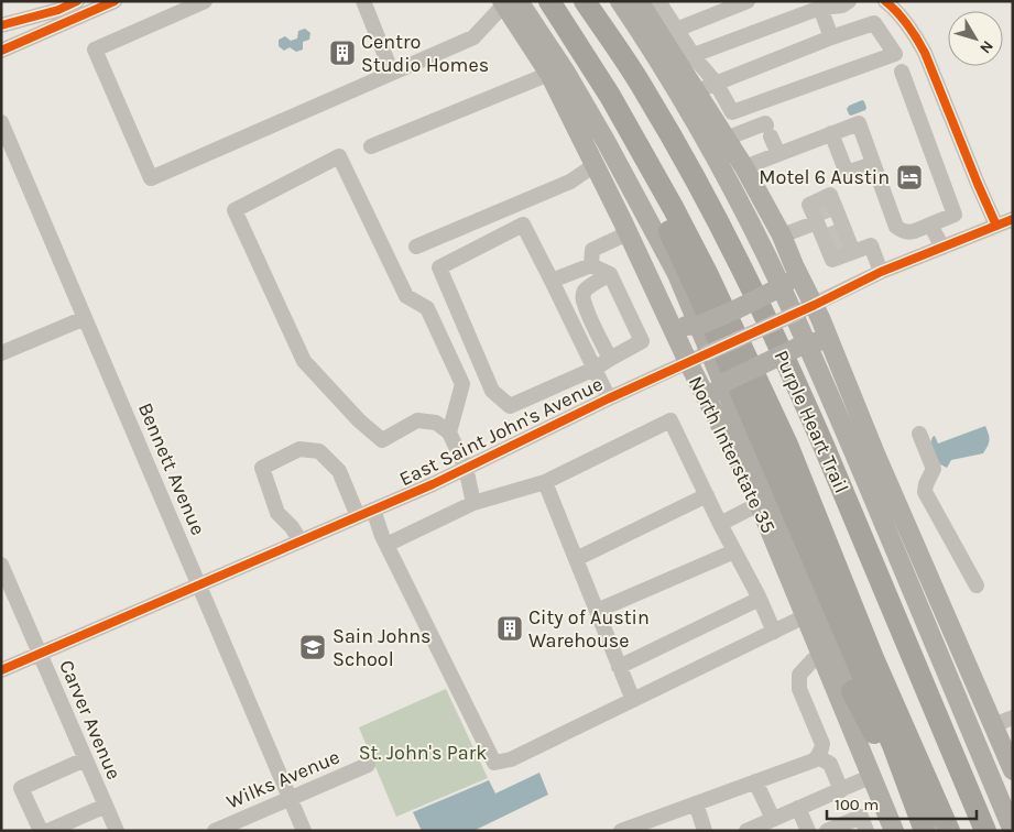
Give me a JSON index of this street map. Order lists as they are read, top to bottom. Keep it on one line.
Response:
{"streets":{"highway":["Purple Heart Trail"],"main road":["North Interstate 35"],"street":["East Saint John's Avenue","Bennett Avenue","Carver Avenue","Wilks Avenue"]},"crossings":[["East Saint John's Avenue","North Interstate 35"],["East Saint John's Avenue","Bennett Avenue"],["East Saint John's Avenue","Carver Avenue"],["Bennett Avenue","Wilks Avenue"]],"parks":["St. John's Park"],"places":{"building":["Centro Studio Homes","City of Austin Warehouse"],"hotel":["Motel 6 Austin"],"school or university":["Sain Johns School"]},"scale_bar":"100 m","north":"bottom right"}
